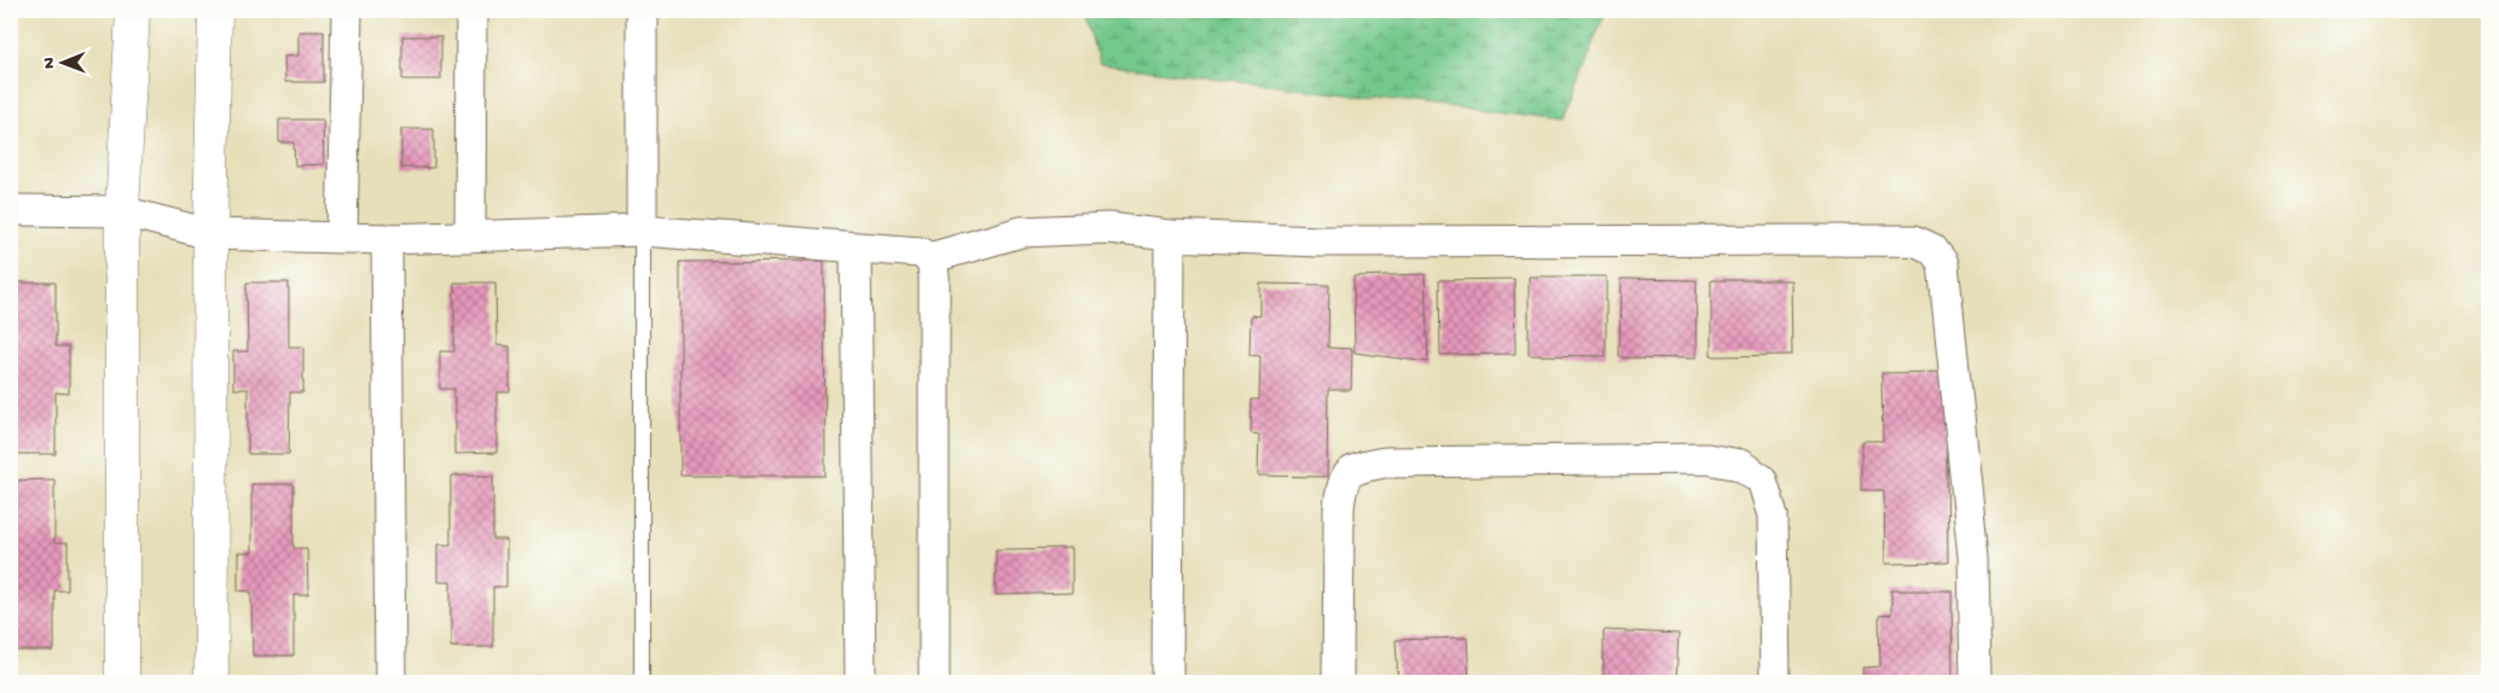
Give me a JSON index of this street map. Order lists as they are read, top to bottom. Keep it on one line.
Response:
{"north":"left"}
